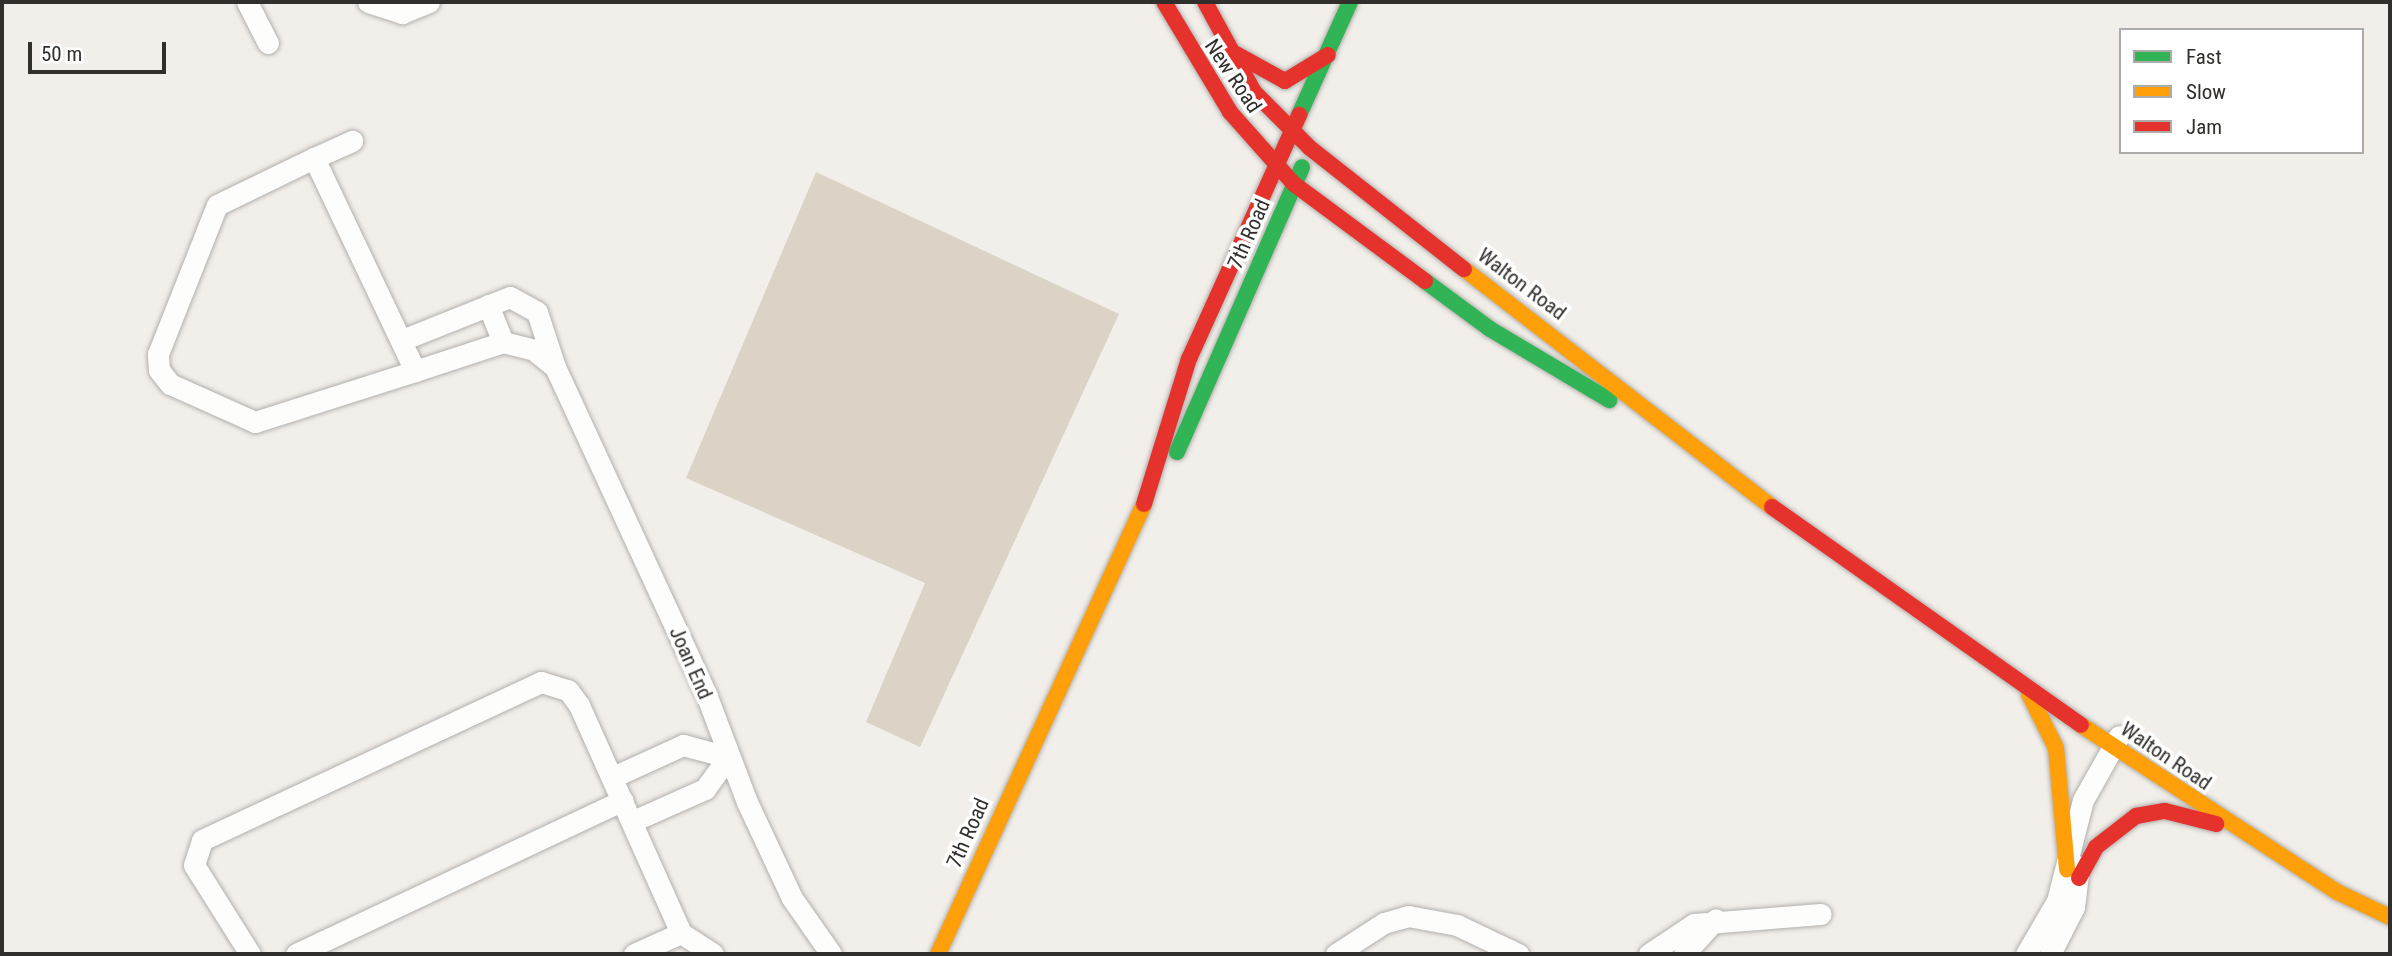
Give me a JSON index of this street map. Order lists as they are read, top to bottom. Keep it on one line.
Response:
{"streets":{"main road":["New Road","7th Road","Walton Road"],"street":["Joan End"]},"crossings":[["New Road","7th Road"],["New Road","Walton Road"],["7th Road","Walton Road"]],"legend":["Fast","Slow","Jam"],"scale_bar":"50 m"}
